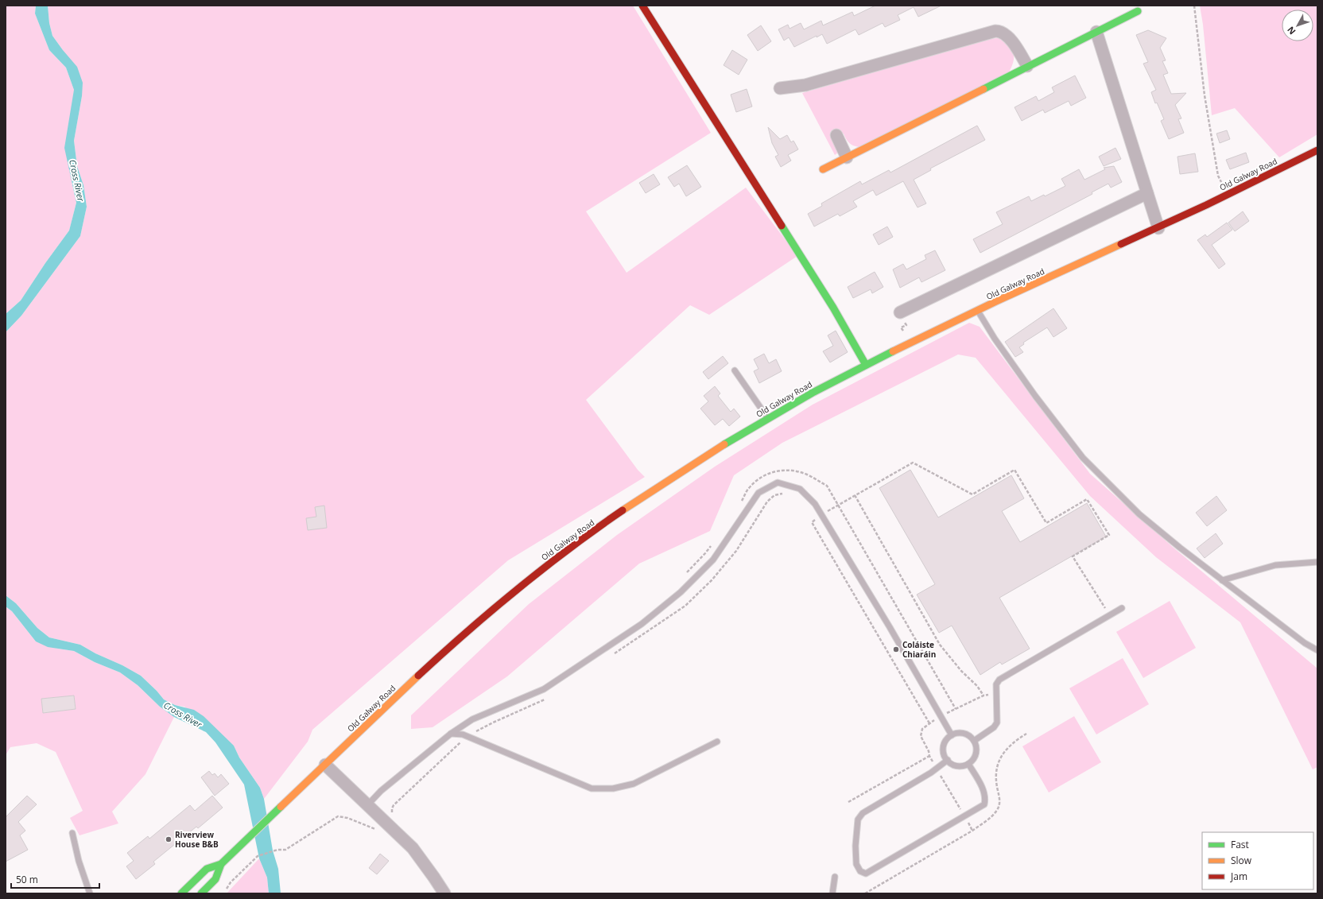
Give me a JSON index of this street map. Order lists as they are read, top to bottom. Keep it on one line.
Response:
{"streets":{"main road":["Old Galway Road"]},"water":["Cross River"],"places":["Coláiste Chiaráin","Riverview House B&B"],"legend":["Fast","Slow","Jam"],"scale_bar":"50 m","north":"bottom left"}
